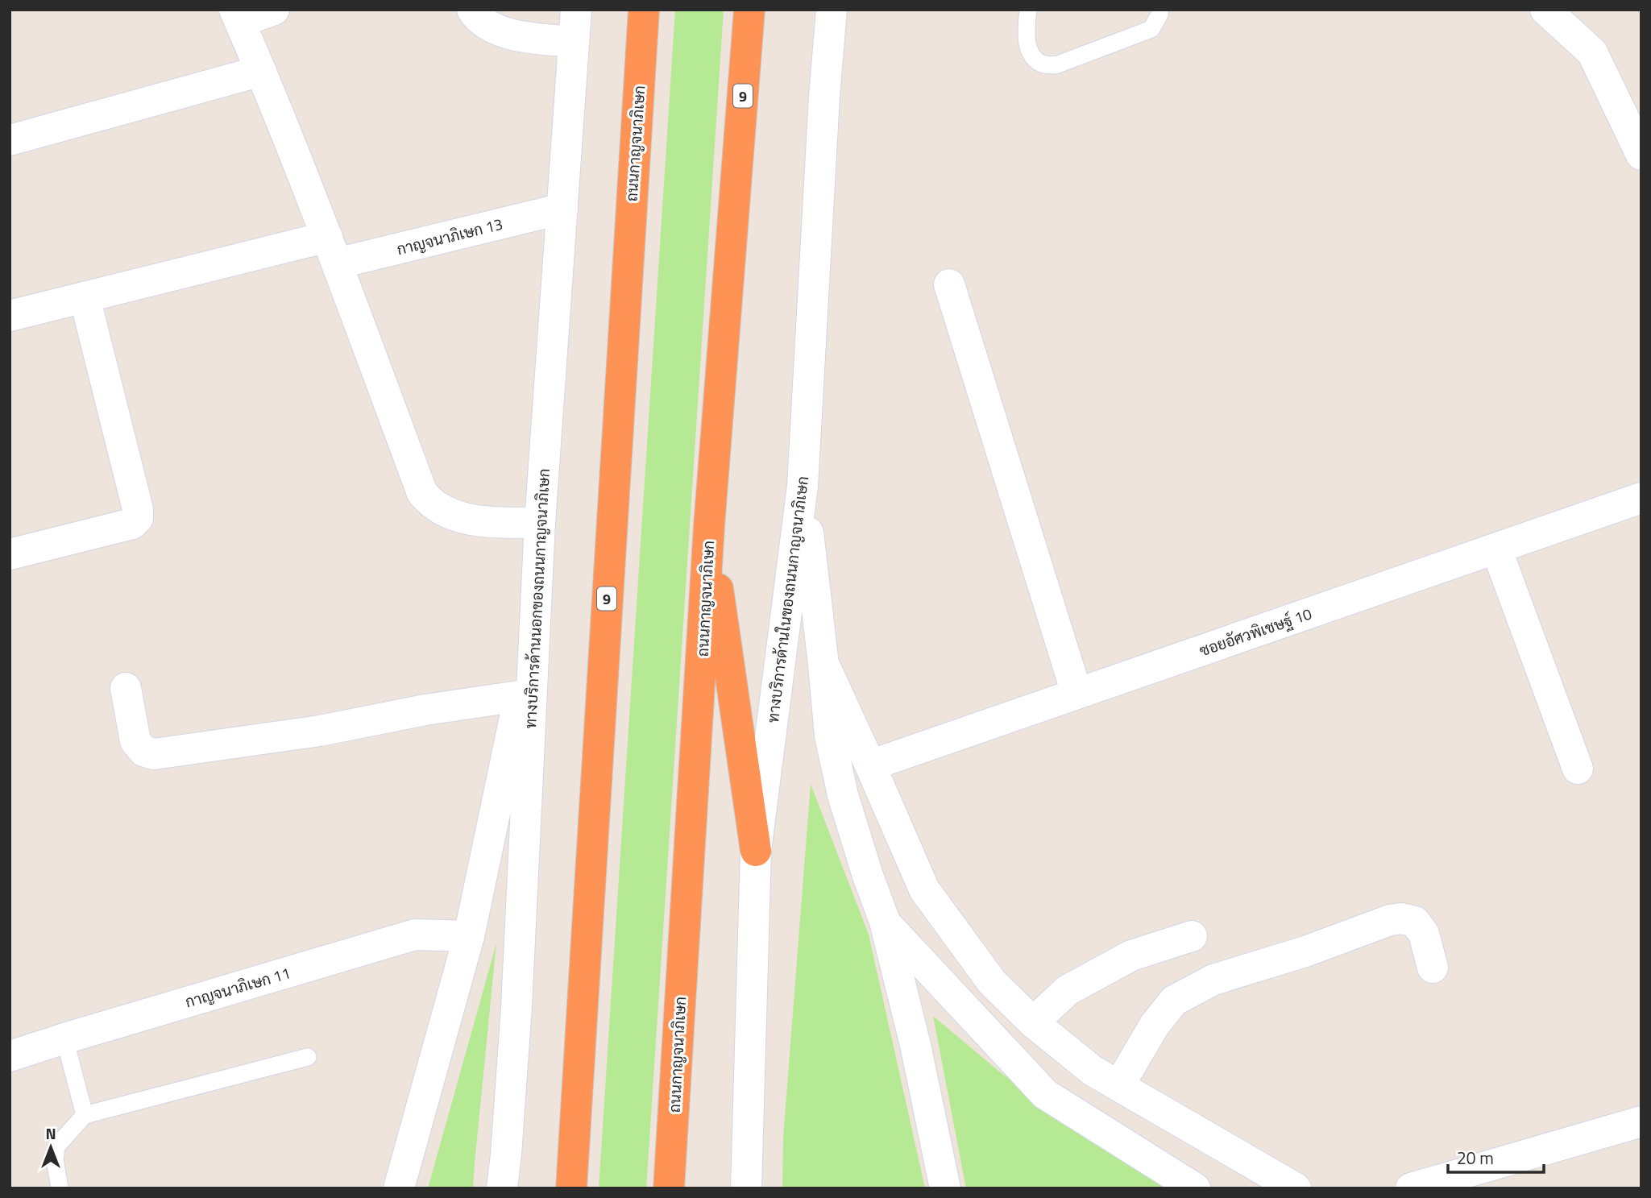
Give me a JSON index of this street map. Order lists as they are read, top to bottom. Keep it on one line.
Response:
{"streets":{"highway":["9","ถนนกาญจนาภิเษก"],"street":["กาญจนาภิเษก 13","ทางบริการด้านนอกของถนนกาญจนาภิเษก","ทางบริการด้านในของถนนกาญจนาภิเษก","ซอยอัศวพิเชษฐ์ 10","กาญจนาภิเษก 11"]},"crossings":[["กาญจนาภิเษก 13","ทางบริการด้านนอกของถนนกาญจนาภิเษก"]],"scale_bar":"20 m","north":"top"}
